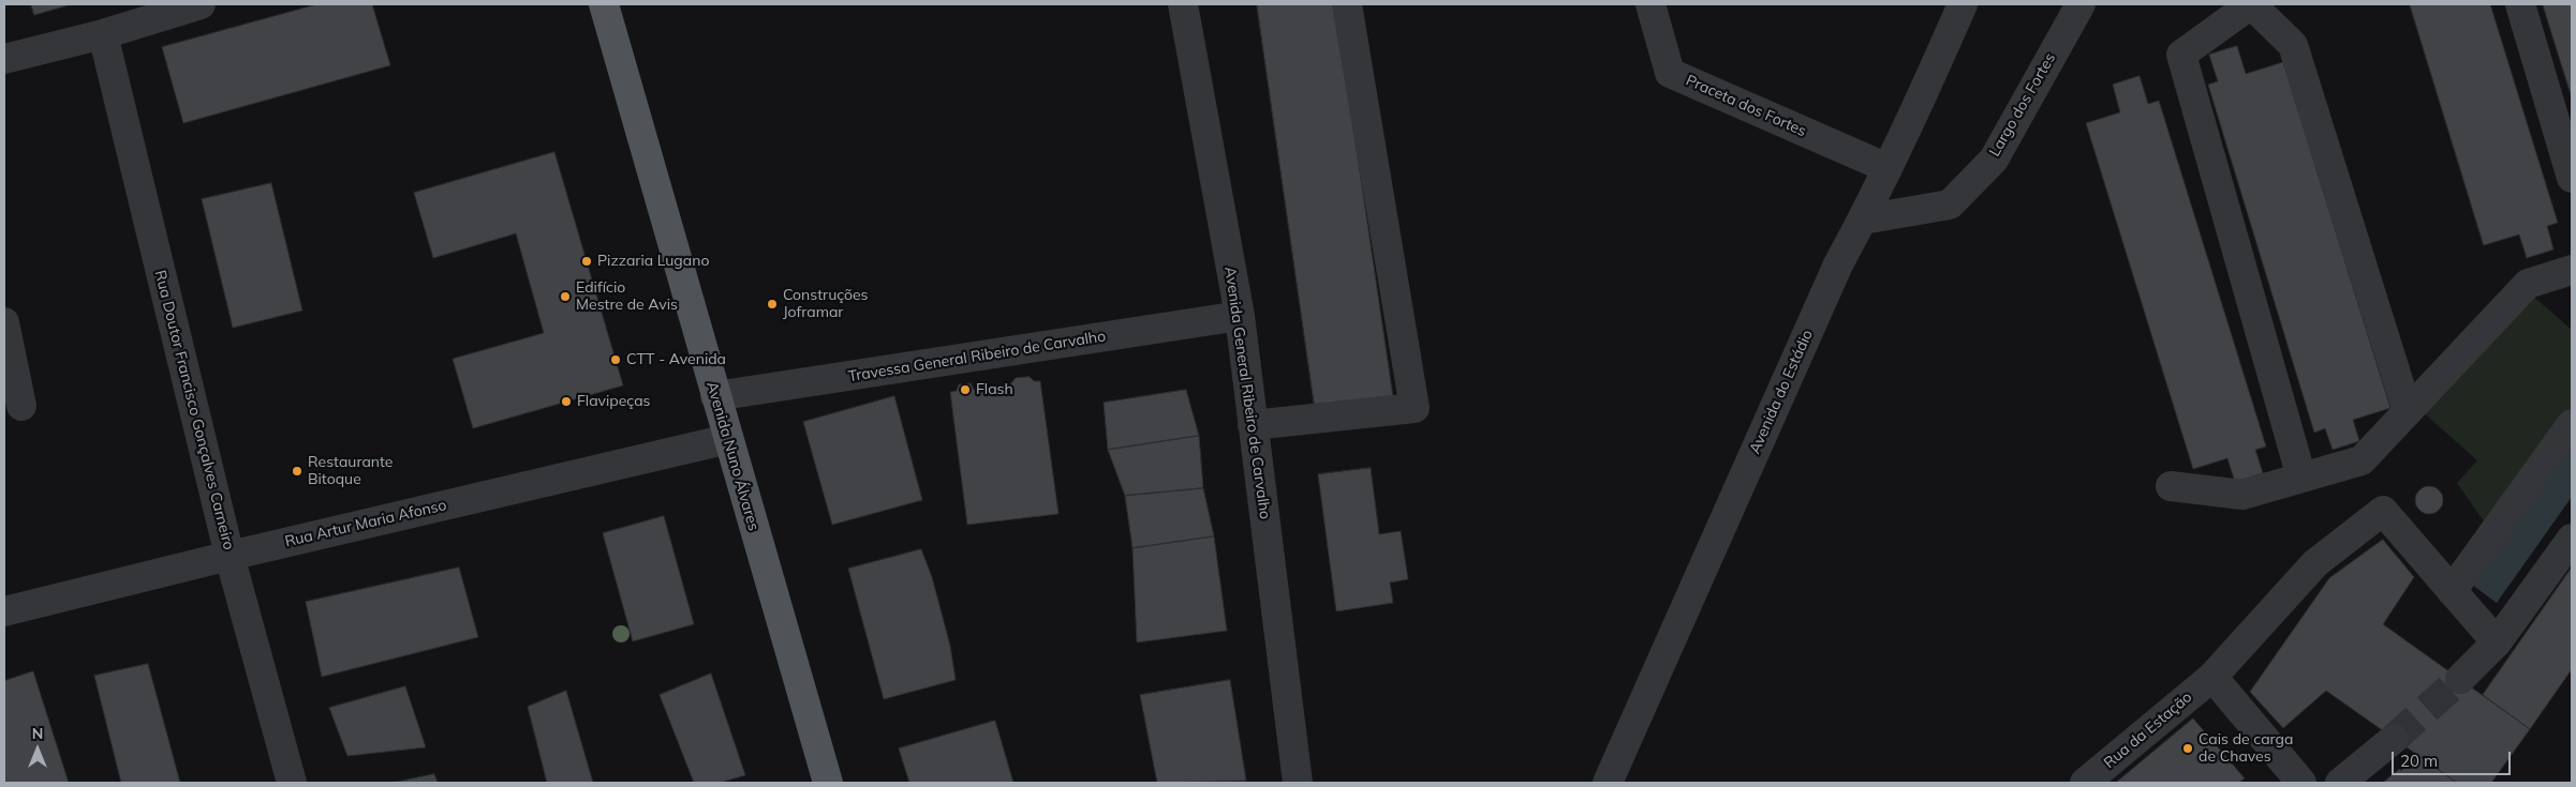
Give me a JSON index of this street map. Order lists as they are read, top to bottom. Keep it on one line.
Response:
{"streets":{"main road":["Avenida Nuno Álvares"],"street":["Largo dos Fortes","Praceta dos Fortes","Travessa General Ribeiro de Carvalho","Avenida do Estádio","Avenida General Ribeiro de Carvalho","Rua Doutor Francisco Gonçalves Carneiro","Rua Artur Maria Afonso","Rua da Estação"]},"crossings":[["Largo dos Fortes","Avenida do Estádio"],["Praceta dos Fortes","Avenida do Estádio"],["Travessa General Ribeiro de Carvalho","Avenida General Ribeiro de Carvalho"],["Travessa General Ribeiro de Carvalho","Avenida Nuno Álvares"],["Rua Doutor Francisco Gonçalves Carneiro","Rua Artur Maria Afonso"],["Avenida Nuno Álvares","Rua Artur Maria Afonso"]],"places":["Pizzaria Lugano","Edifício Mestre de Avis","Construções Joframar","CTT - Avenida","Flash","Flavipeças","Restaurante Bitoque","Cais de carga de Chaves"],"scale_bar":"20 m","north":"top"}
